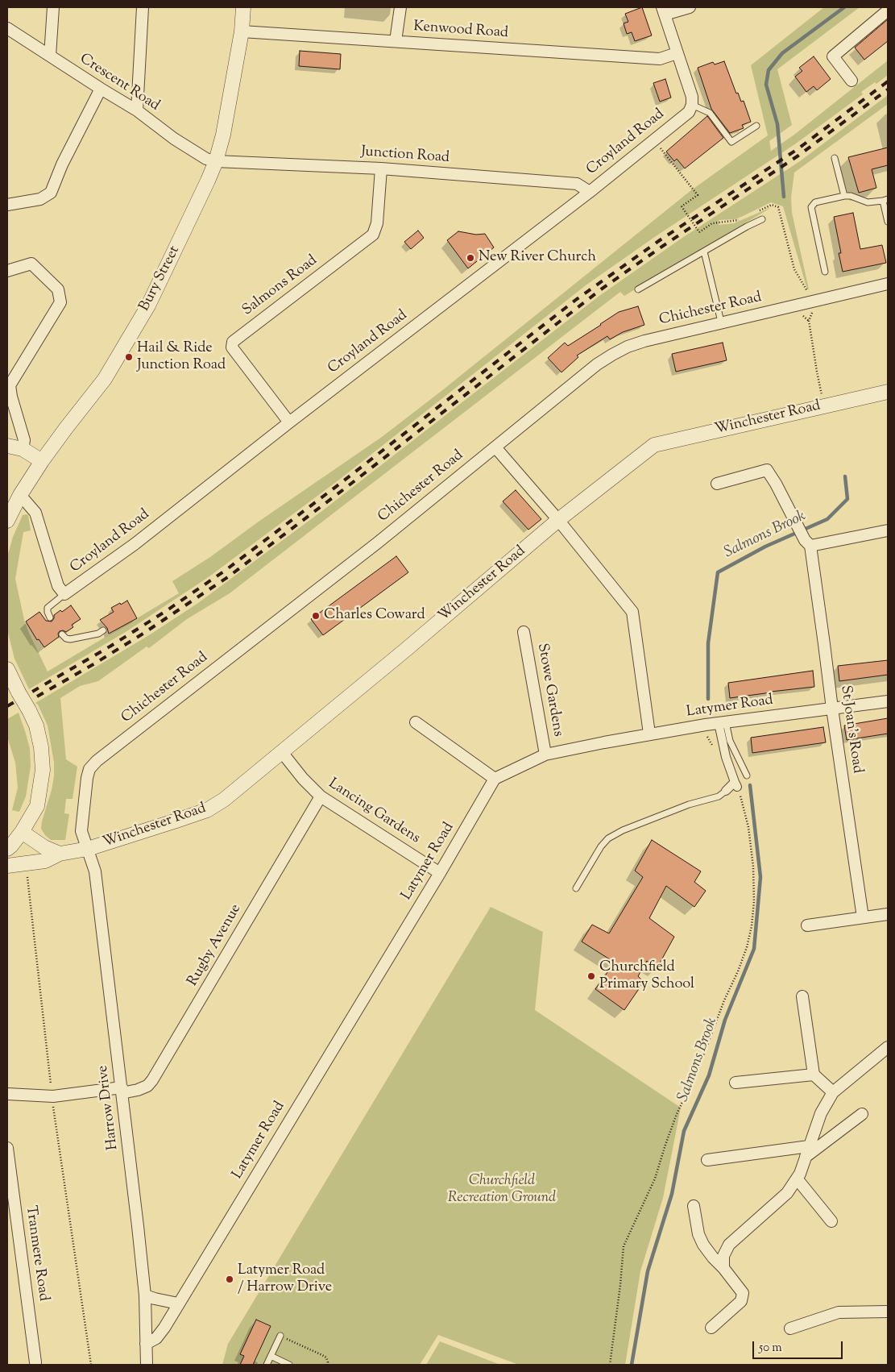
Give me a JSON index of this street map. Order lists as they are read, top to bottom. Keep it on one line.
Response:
{"streets":{"street":["Kenwood Road","Crescent Road","Croyland Road","Junction Road","Bury Street","Salmons Road","Chichester Road","Winchester Road","Stowe Gardens","Latymer Road","St Joan's Road","Lancing Gardens","Rugby Avenue","Harrow Drive","Tranmere Road"]},"crossings":[["Kenwood Road","Bury Street"],["Crescent Road","Junction Road"],["Crescent Road","Bury Street"],["Croyland Road","Junction Road"],["Croyland Road","Bury Street"],["Croyland Road","Salmons Road"],["Junction Road","Bury Street"],["Junction Road","Salmons Road"],["Chichester Road","Winchester Road"],["Chichester Road","Harrow Drive"],["Winchester Road","Lancing Gardens"],["Winchester Road","Harrow Drive"],["Stowe Gardens","Latymer Road"],["Latymer Road","St Joan's Road"],["Latymer Road","Lancing Gardens"],["Latymer Road","Harrow Drive"],["Lancing Gardens","Rugby Avenue"],["Rugby Avenue","Harrow Drive"]],"water":["Salmons Brook"],"parks":["Churchfield Recreation Ground"],"places":["New River Church","Hail & Ride Junction Road","Charles Coward","Churchfield Primary School","Latymer Road / Harrow Drive"],"scale_bar":"50 m"}
